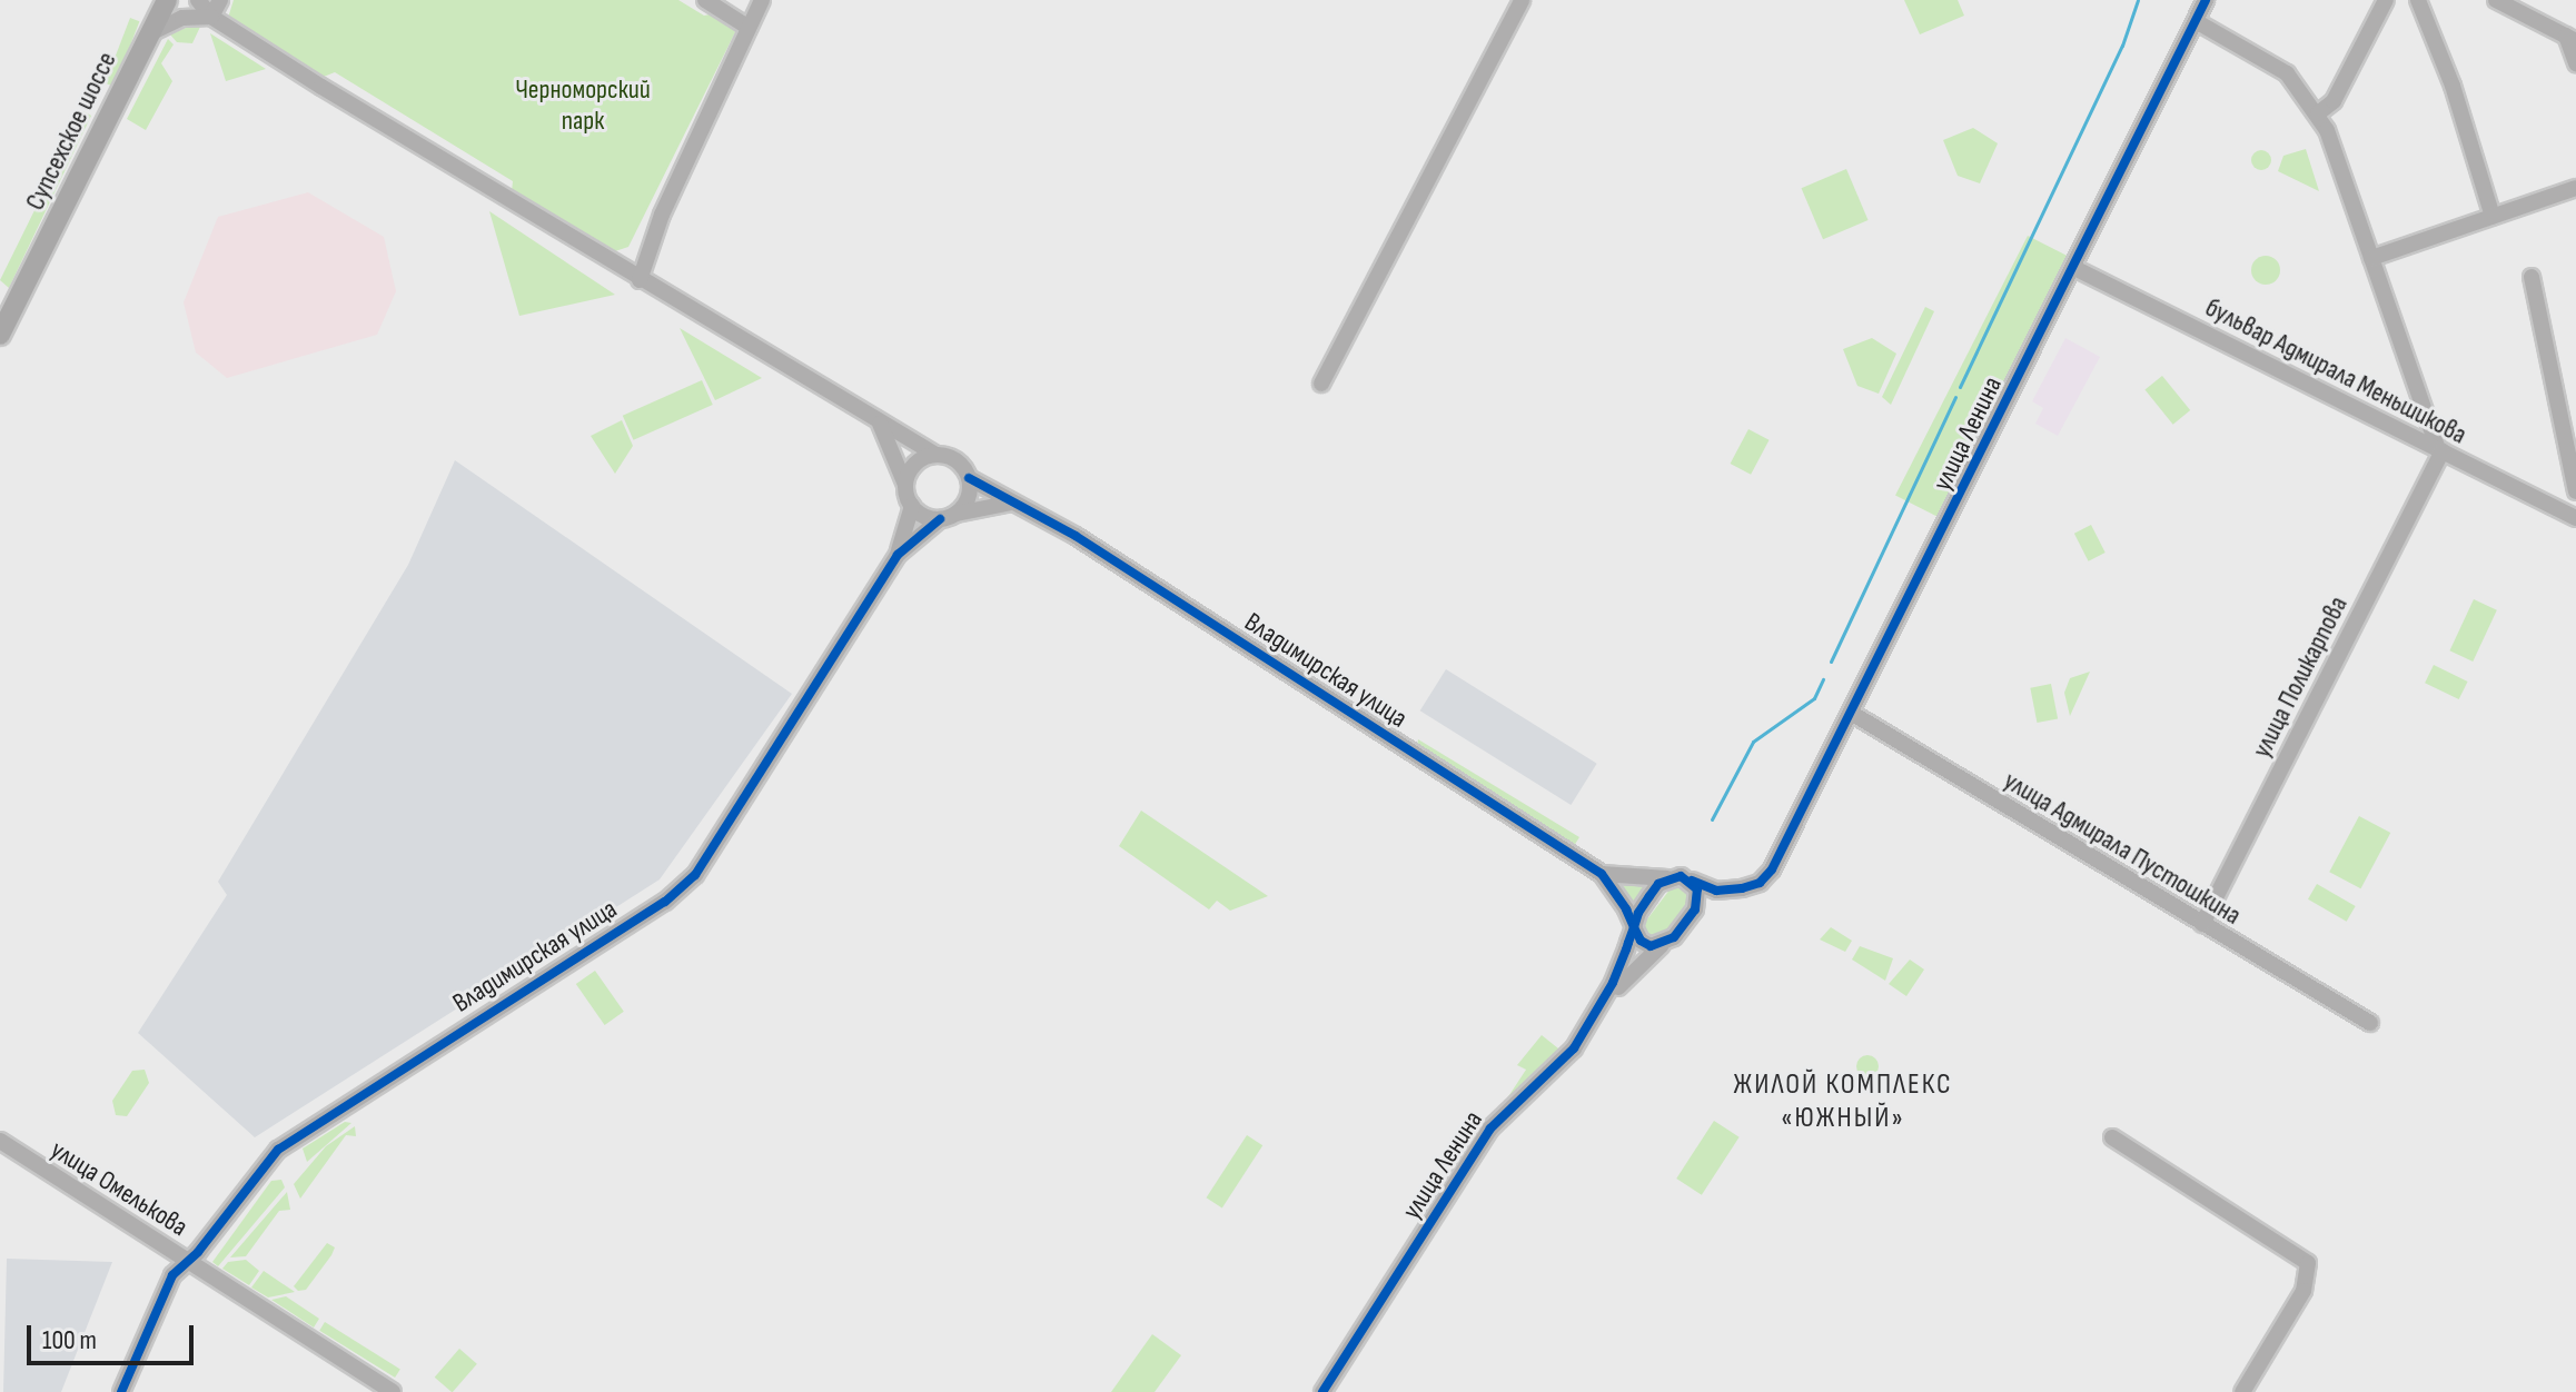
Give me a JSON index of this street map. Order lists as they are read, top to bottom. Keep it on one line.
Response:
{"streets":{"main road":["Супсехское шоссе"],"street":["бульвар Адмирала Меньшикова","улица Ленина","Владимирская улица","улица Поликарпова","улица Адмирала Пустошкина","улица Омелькова"]},"crossings":[["бульвар Адмирала Меньшикова","улица Ленина"],["бульвар Адмирала Меньшикова","улица Поликарпова"],["улица Ленина","Владимирская улица"],["улица Ленина","улица Адмирала Пустошкина"],["Владимирская улица","улица Омелькова"],["улица Поликарпова","улица Адмирала Пустошкина"]],"districts":["ЖИЛОЙ КОМПЛЕКС «ЮЖНЫЙ»"],"parks":["Черноморский парк"],"scale_bar":"100 m"}
